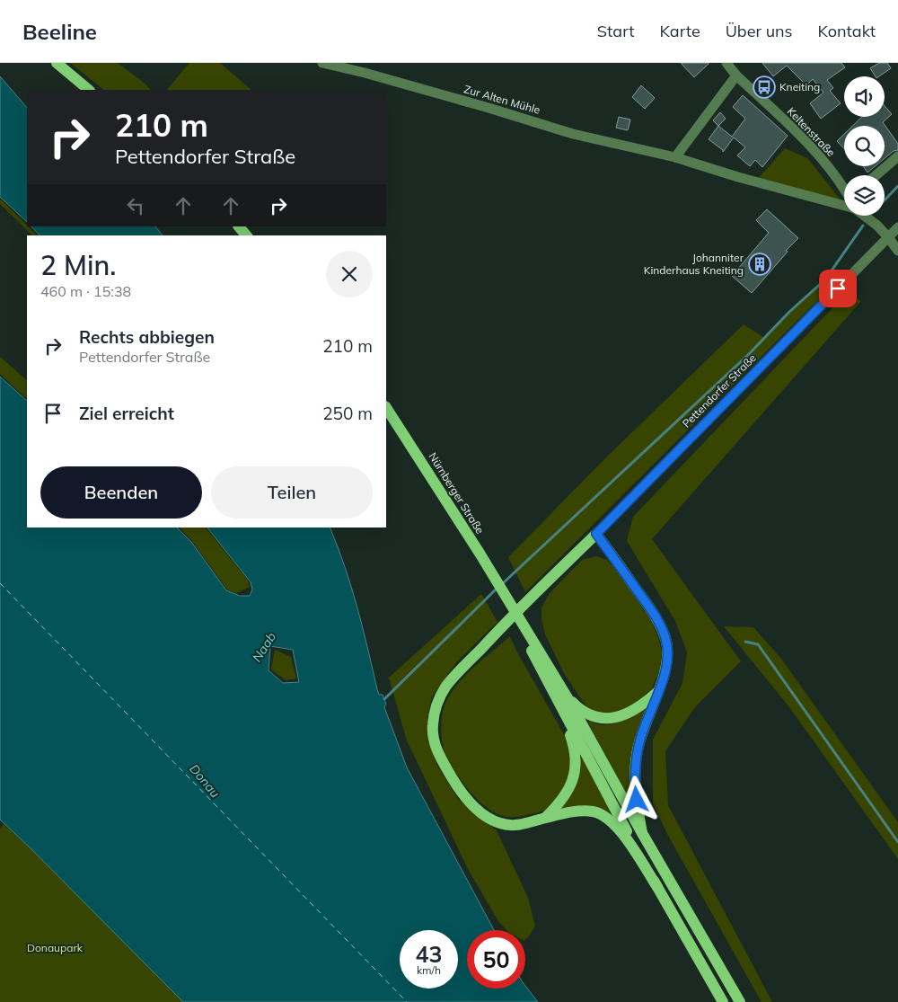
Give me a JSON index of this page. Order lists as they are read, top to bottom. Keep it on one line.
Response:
{"streets":{"main road":["Nürnberger Straße"],"street":["Zur Alten Mühle","Keltenstraße","Pettendorfer Straße"]},"crossings":[["Zur Alten Mühle","Pettendorfer Straße"]],"water":["Naab","Donau"],"parks":["Donaupark"],"places":{"bus stop":["Kneiting"],"building":["Johanniter Kinderhaus Kneiting"]},"page":{"header":"Beeline","nav":["Start","Karte","Über uns","Kontakt"],"turn":["210 m","Pettendorfer Straße"],"heading":["2 Min.","460 m · 15:38"],"list":[{"name":"Rechts abbiegen","note":"Pettendorfer Straße","value":"210 m"},{"name":"Ziel erreicht","value":"250 m"}],"buttons":["Beenden","Teilen"],"speed":"43 km/h","limit":"50"}}
